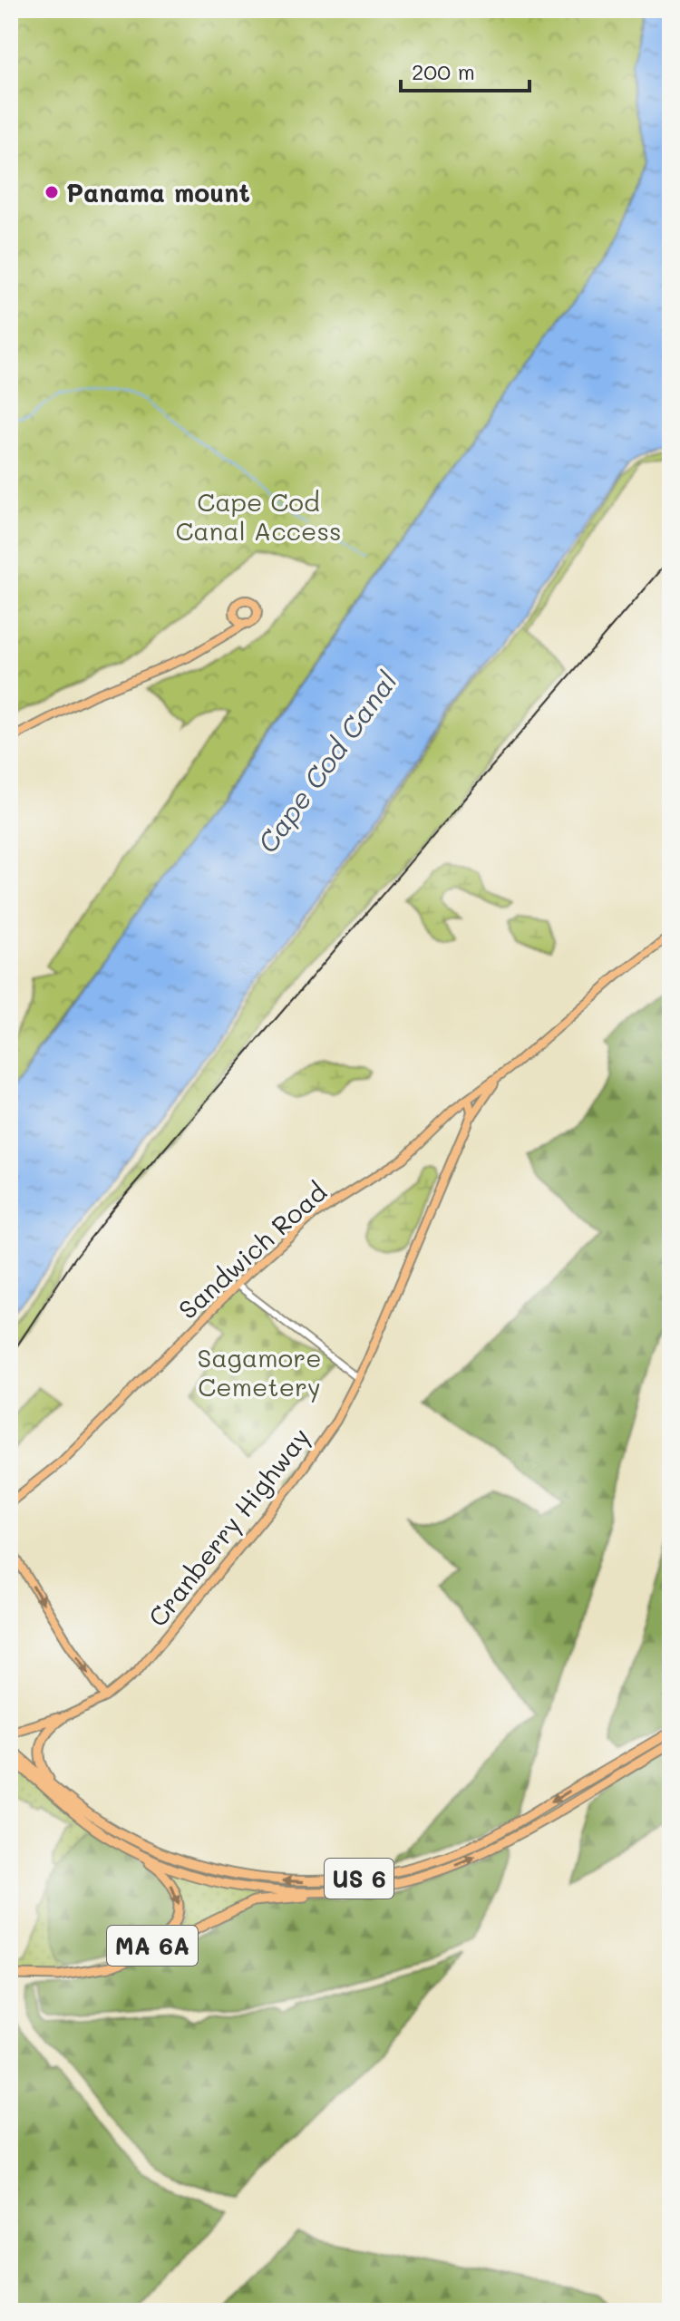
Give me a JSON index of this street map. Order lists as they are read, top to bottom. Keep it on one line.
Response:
{"streets":{"highway":["US 6","MA 6A"],"main road":["Sandwich Road","Cranberry Highway"]},"crossings":[["Sandwich Road","Cranberry Highway"],["US 6","MA 6A"]],"water":["Cape Cod Canal"],"parks":["Cape Cod Canal Access","Sagamore Cemetery"],"places":["Panama mount"],"scale_bar":"200 m"}
